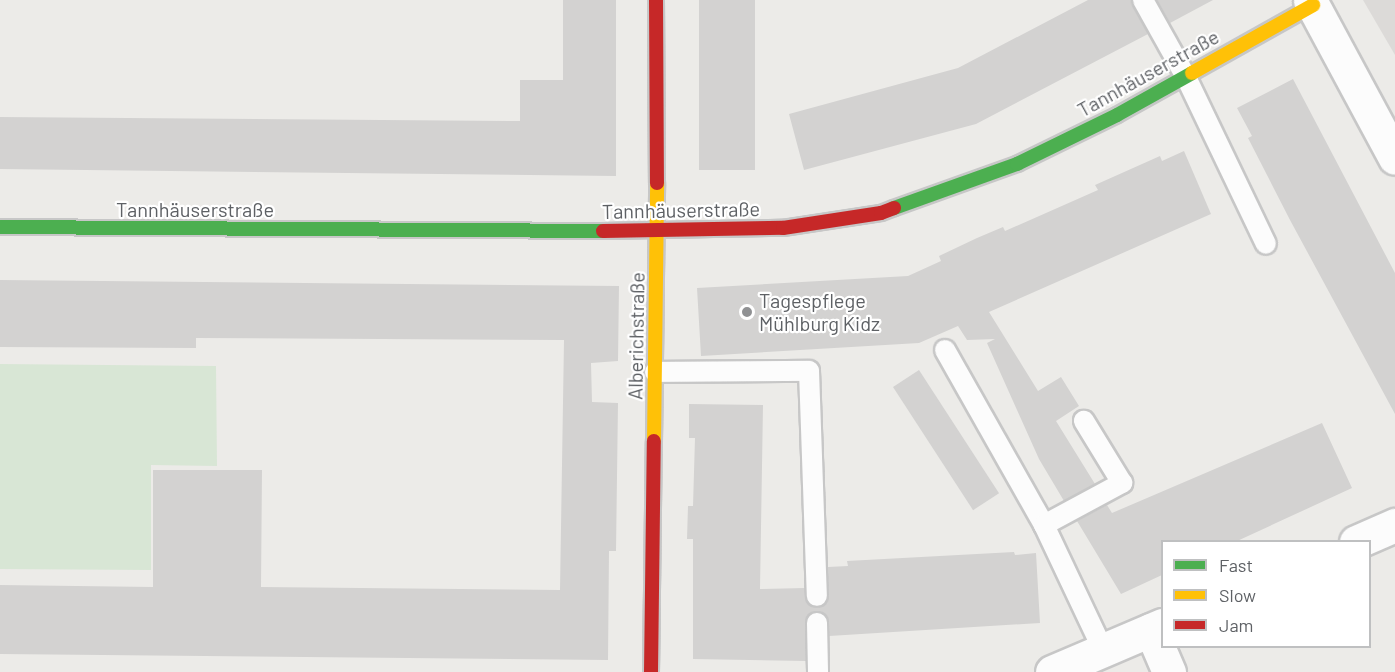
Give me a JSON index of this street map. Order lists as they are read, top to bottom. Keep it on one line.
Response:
{"streets":{"street":["Tannhäuserstraße","Alberichstraße"]},"crossings":[["Tannhäuserstraße","Alberichstraße"]],"places":["Tagespflege Mühlburg Kidz"],"legend":["Fast","Slow","Jam"]}
